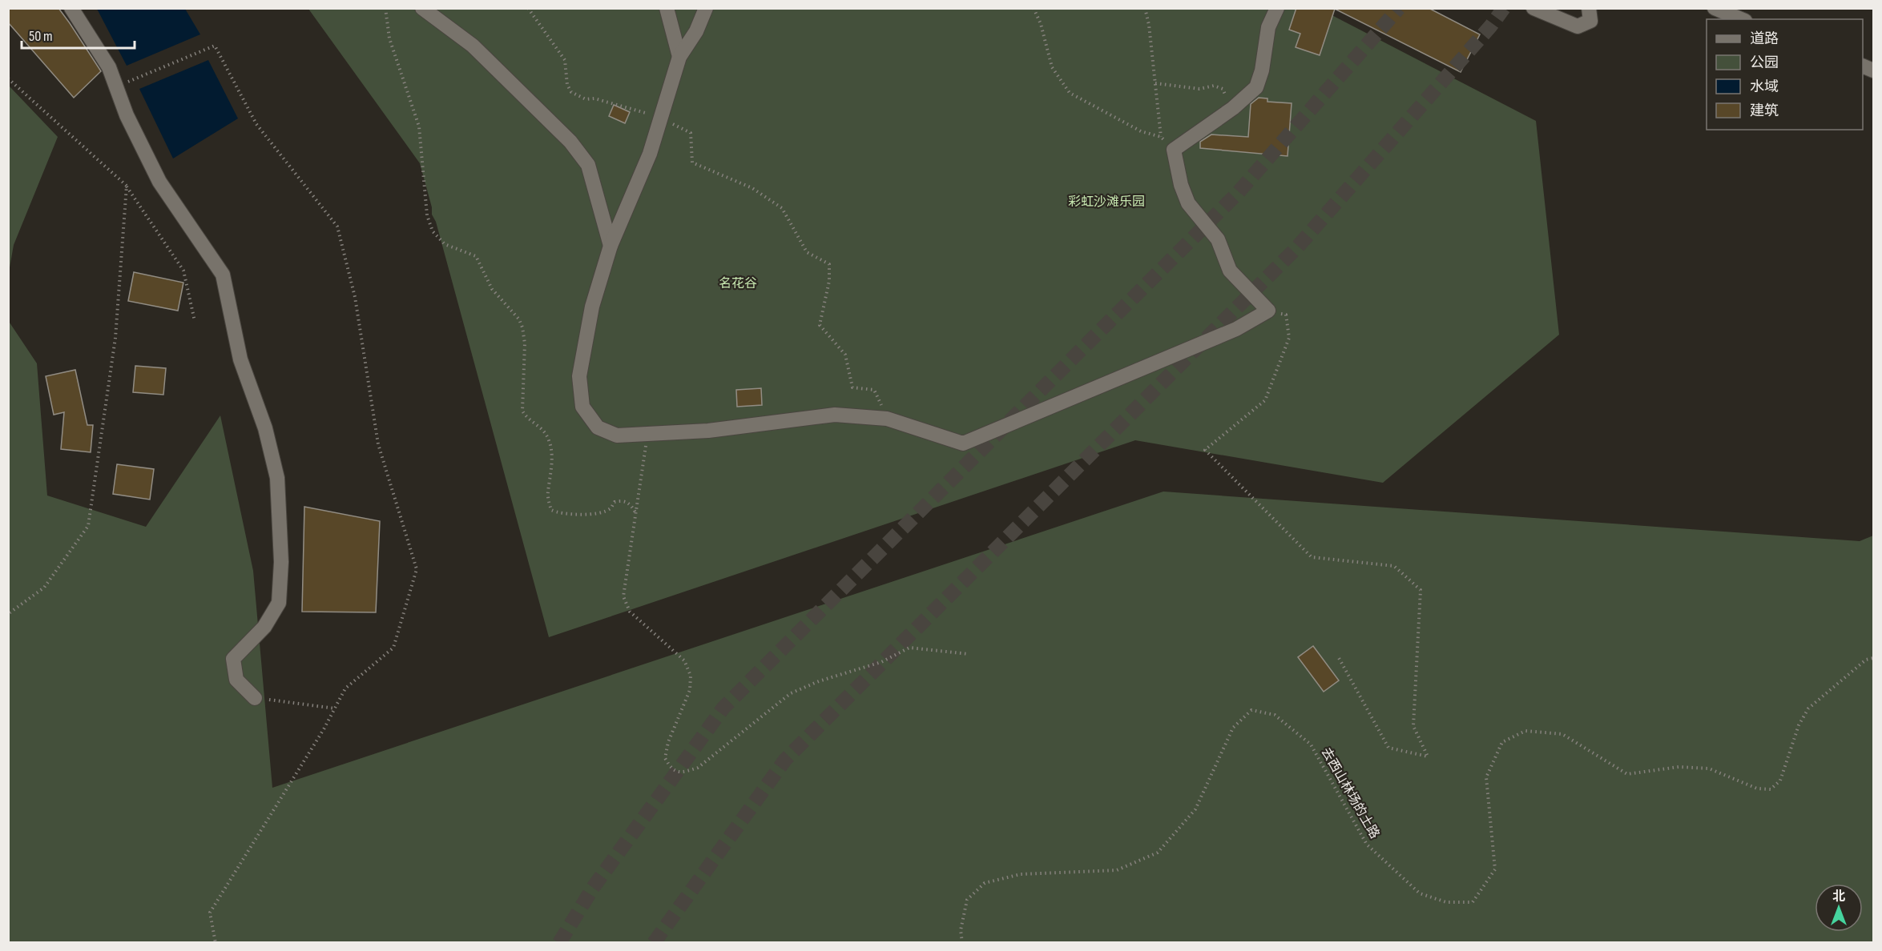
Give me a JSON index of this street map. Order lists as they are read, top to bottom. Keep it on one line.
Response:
{"streets":{"path":["去西山林场的土路"]},"parks":["彩虹沙滩乐园","名花谷"],"legend":["道路","公园","水域","建筑"],"scale_bar":"50 m","north":"top"}
